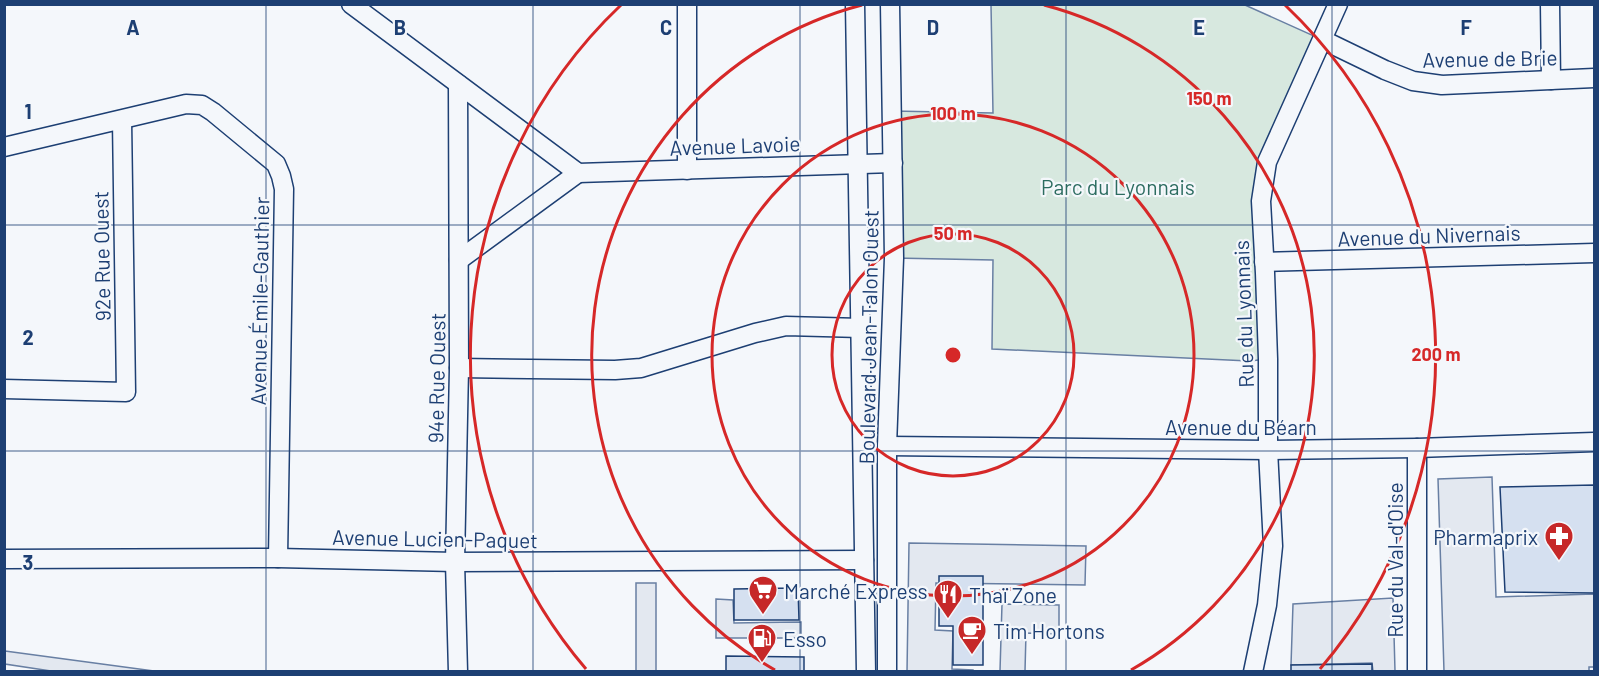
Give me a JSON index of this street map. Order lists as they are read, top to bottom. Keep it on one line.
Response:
{"streets":{"street":["Avenue de Brie","Avenue Lavoie","Avenue du Nivernais","92e Rue Ouest","Avenue Émile-Gauthier","Rue du Lyonnais","Boulevard Jean-Talon Ouest","94e Rue Ouest","Avenue du Béarn","Avenue Lucien-Paquet","Rue du Val-d'Oise"]},"crossings":[["Avenue de Brie","Rue du Lyonnais"],["Avenue Lavoie","Boulevard Jean-Talon Ouest"],["Avenue du Nivernais","Rue du Lyonnais"],["92e Rue Ouest","Avenue Émile-Gauthier"],["Avenue Émile-Gauthier","Avenue Lucien-Paquet"],["Rue du Lyonnais","Avenue du Béarn"],["Boulevard Jean-Talon Ouest","Avenue du Béarn"],["Boulevard Jean-Talon Ouest","Avenue Lucien-Paquet"],["94e Rue Ouest","Avenue Lucien-Paquet"],["Avenue du Béarn","Rue du Val-d'Oise"]],"parks":["Parc du Lyonnais"],"places":{"pharmacy":["Pharmaprix"],"supermarket":["Marché Express"],"restaurant":["Thaï Zone"],"cafe":["Tim Hortons"],"fuel station":["Esso"]},"grid":{"columns":["A","B","C","D","E","F"],"rows":["1","2","3"]},"rings":["150 m","100 m","50 m","200 m"]}
